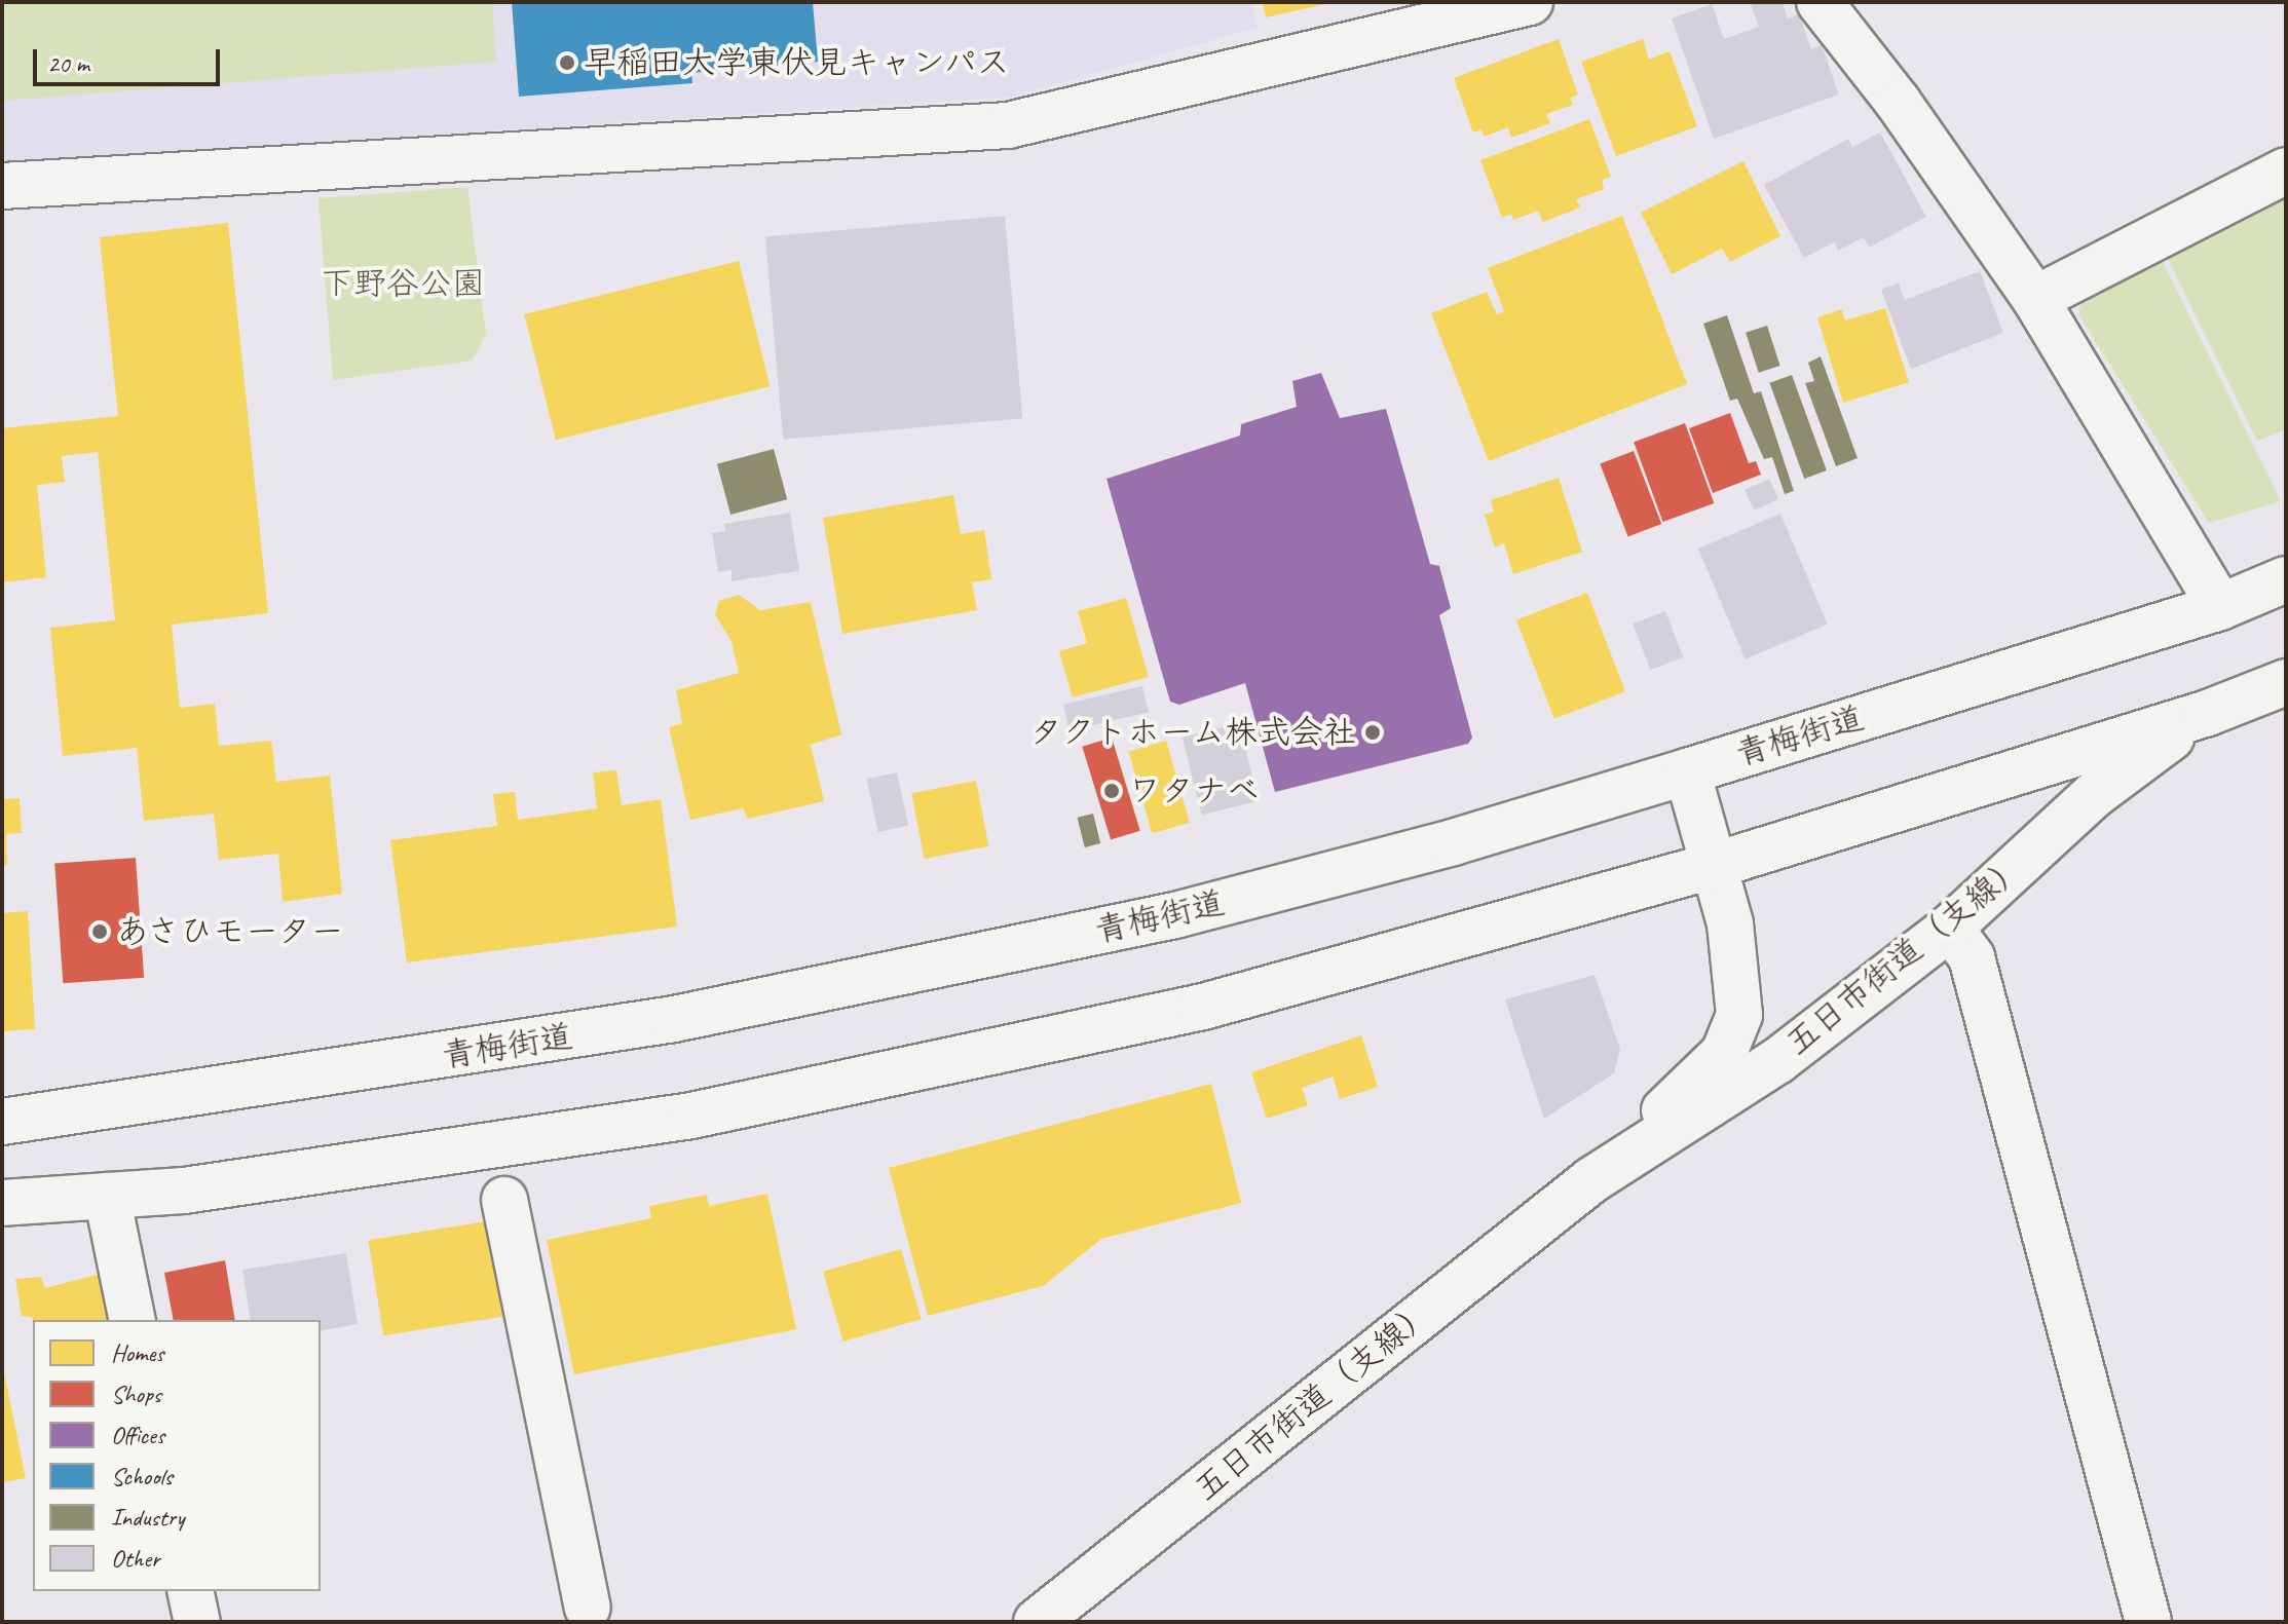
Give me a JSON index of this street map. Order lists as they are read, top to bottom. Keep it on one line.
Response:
{"streets":{"main road":["青梅街道","五日市街道（支線）"]},"crossings":[["青梅街道","五日市街道（支線）"]],"parks":["下野谷公園"],"places":["早稲田大学東伏見キャンパス","タクトホーム株式会社","ワタナベ","あさひモーター"],"legend":["Homes","Shops","Offices","Schools","Industry","Other"],"scale_bar":"20 m"}
